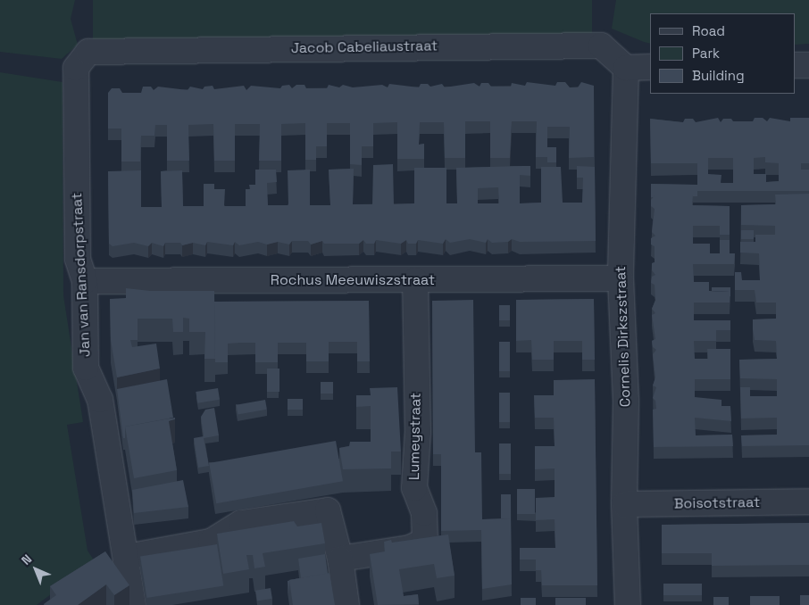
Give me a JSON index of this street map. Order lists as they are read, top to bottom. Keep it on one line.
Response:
{"streets":{"street":["Jacob Cabeliaustraat","Jan van Ransdorpstraat","Rochus Meeuwiszstraat","Cornelis Dirkszstraat","Lumeystraat","Boisotstraat"]},"crossings":[["Jacob Cabeliaustraat","Jan van Ransdorpstraat"],["Jacob Cabeliaustraat","Cornelis Dirkszstraat"],["Jan van Ransdorpstraat","Rochus Meeuwiszstraat"],["Rochus Meeuwiszstraat","Cornelis Dirkszstraat"],["Rochus Meeuwiszstraat","Lumeystraat"],["Cornelis Dirkszstraat","Boisotstraat"]],"legend":["Road","Park","Building"],"north":"top left"}
